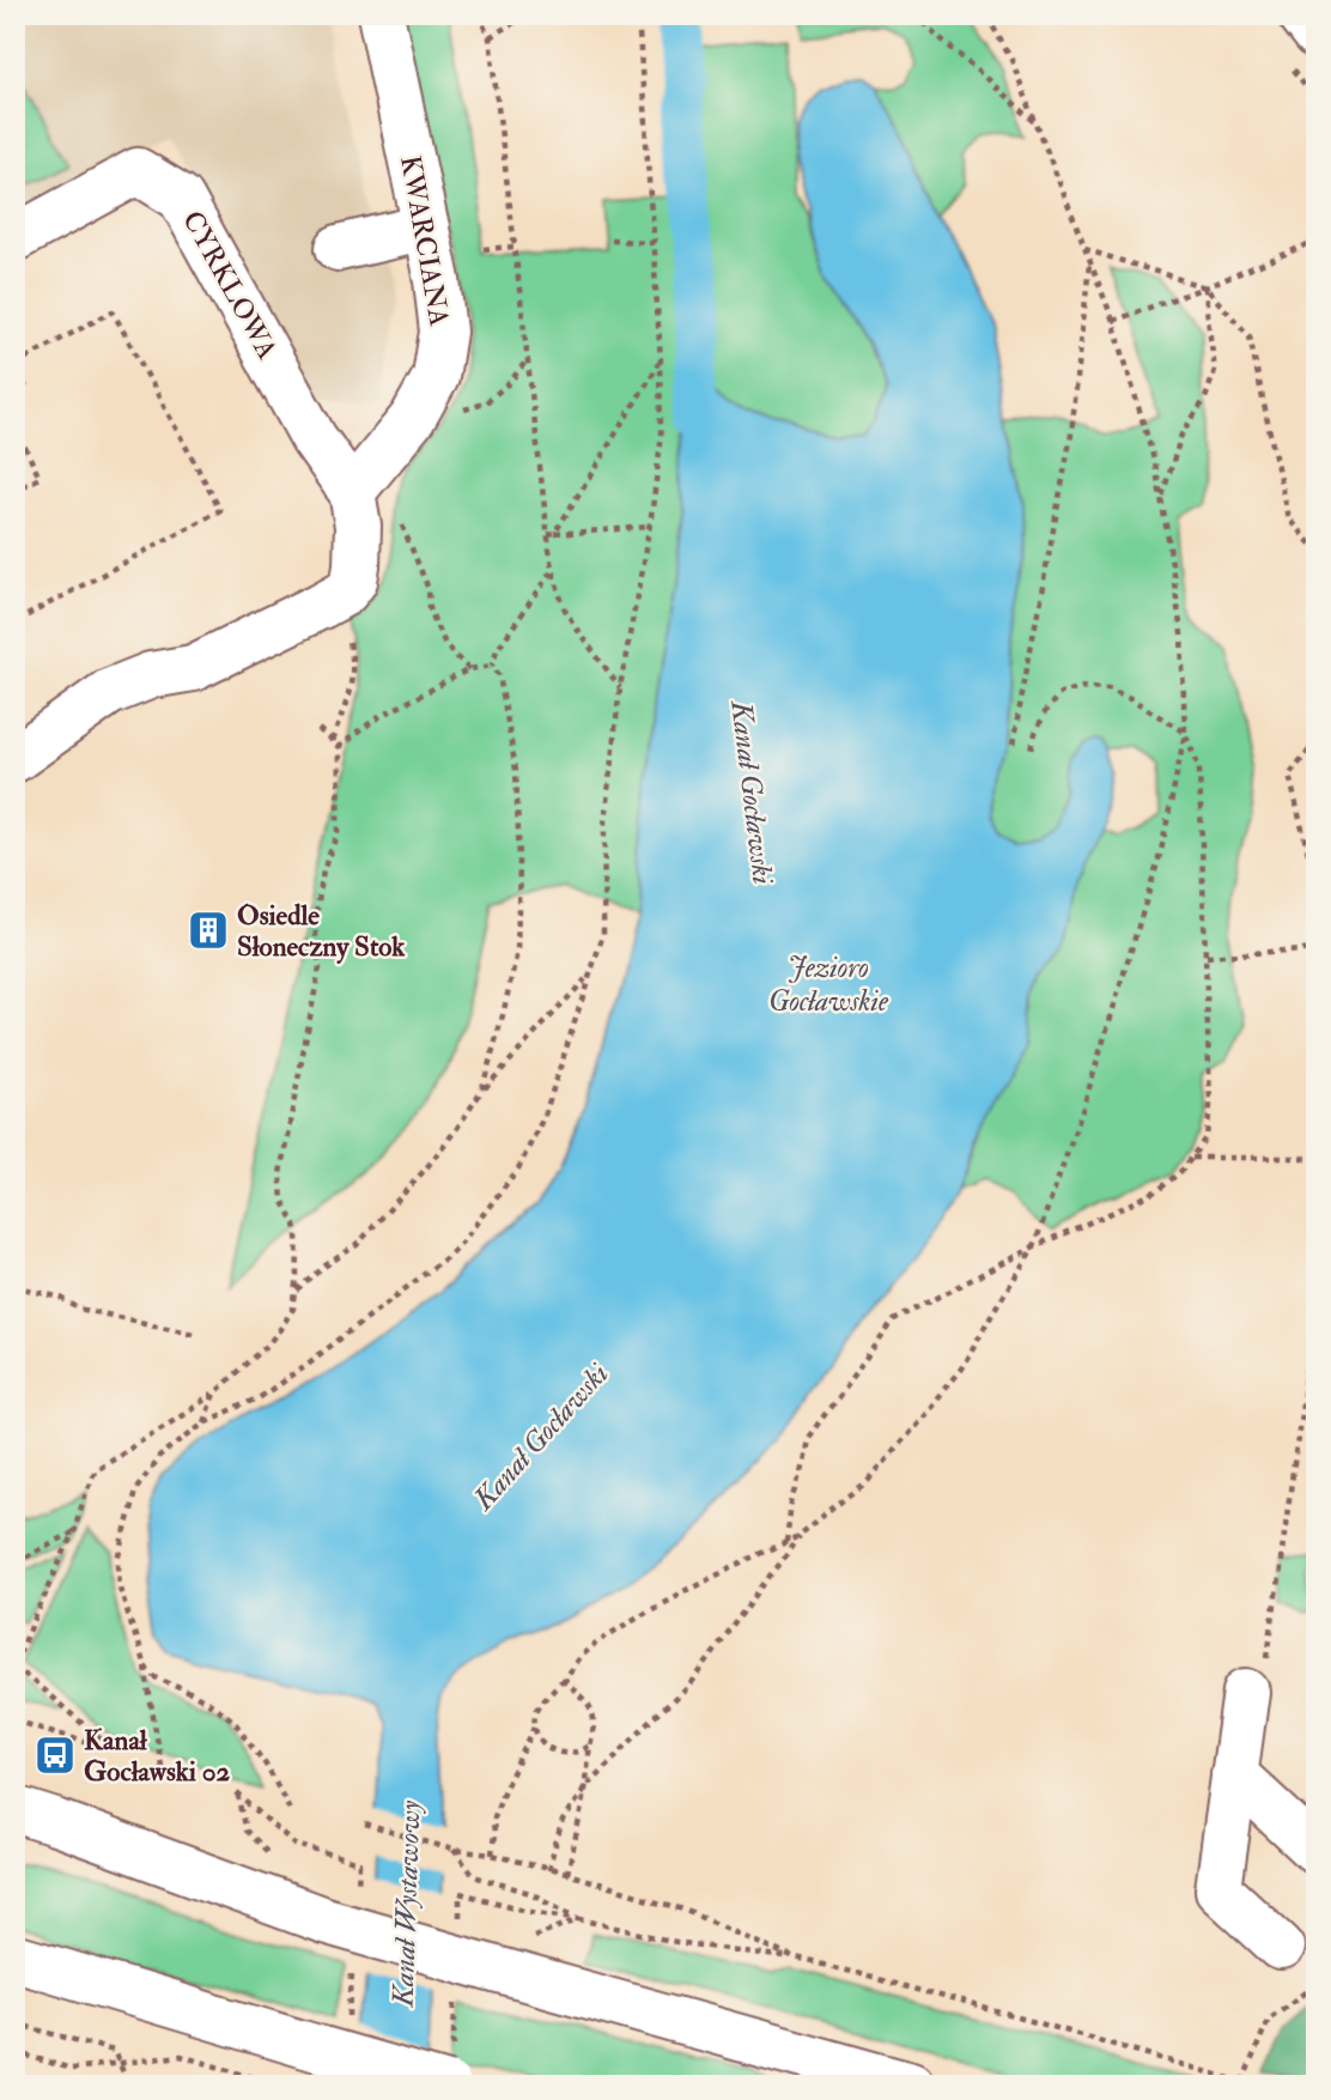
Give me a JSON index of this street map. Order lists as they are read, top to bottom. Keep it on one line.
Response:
{"streets":{"street":["KWARCIANA","CYRKLOWA"]},"crossings":[["KWARCIANA","CYRKLOWA"]],"water":["Kanał Gocławski","Jezioro Gocławskie","Kanał Wystawowy"],"places":{"building":["Osiedle Słoneczny Stok"],"bus stop":["Kanał Gocławski 02"]}}
